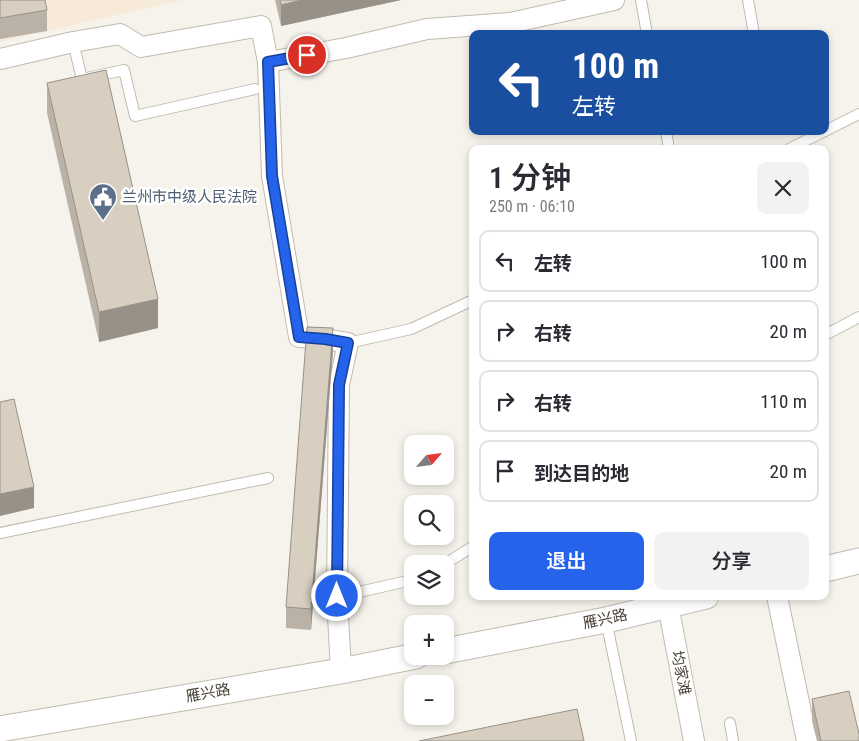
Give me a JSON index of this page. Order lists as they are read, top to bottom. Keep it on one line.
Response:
{"streets":{"street":["雁兴路","均家滩"]},"crossings":[["雁兴路","均家滩"]],"places":{"public building":["兰州市中级人民法院"]},"north":"top right","page":{"turn":["100 m","左转"],"heading":["1 分钟","250 m · 06:10"],"list":[{"name":"左转","value":"100 m"},{"name":"右转","value":"20 m"},{"name":"右转","value":"110 m"},{"name":"到达目的地","value":"20 m"}],"map_buttons":["+","−"],"buttons":["退出","分享"]}}
